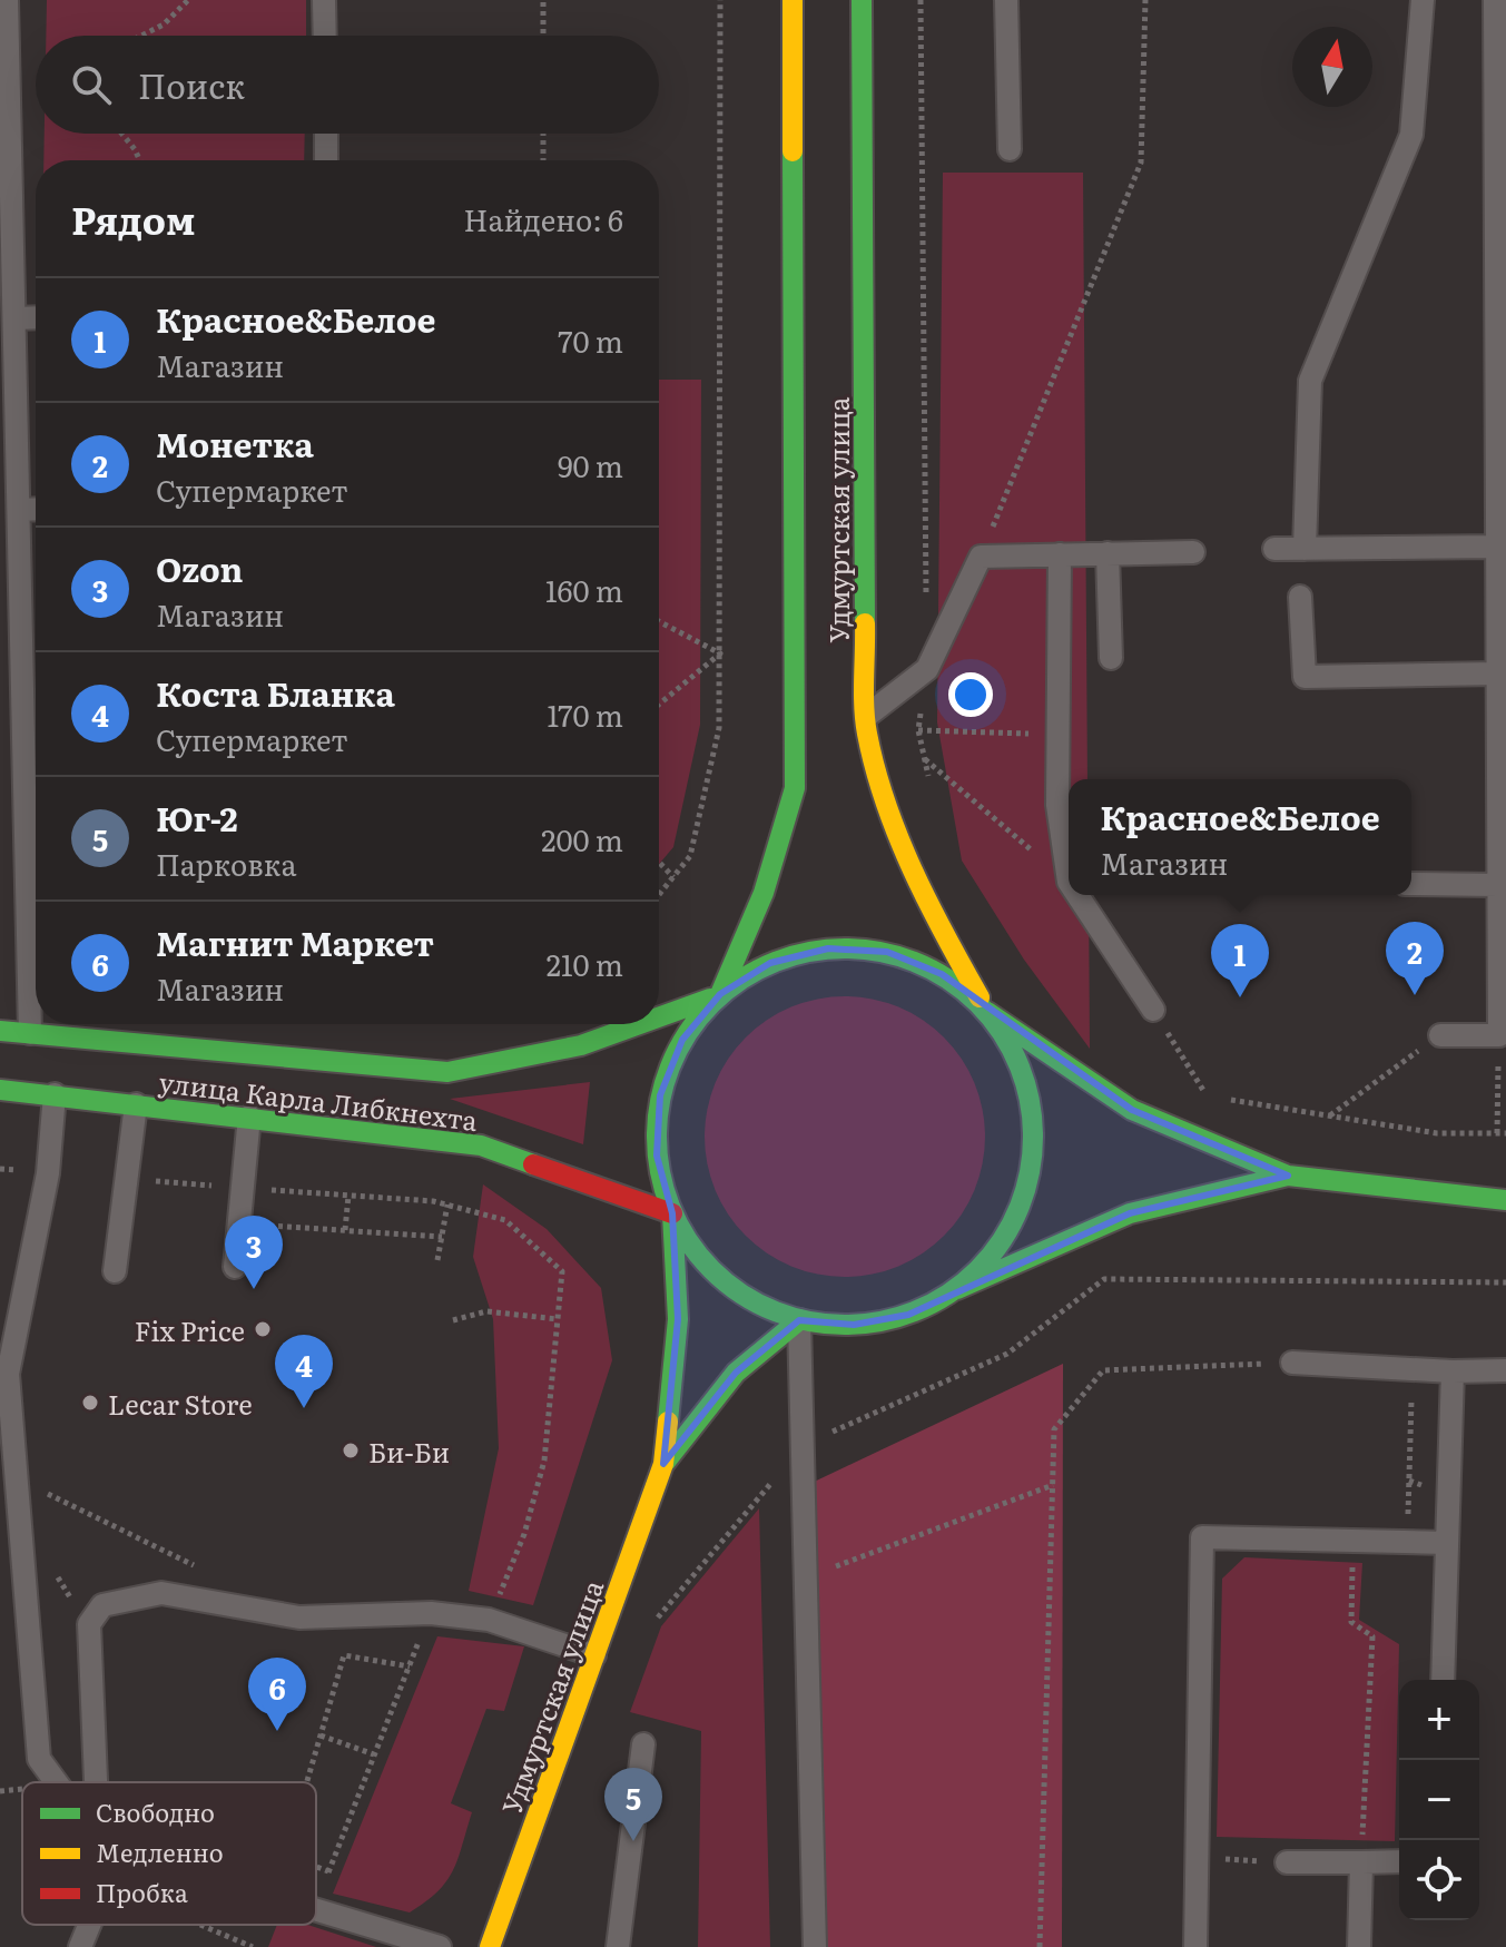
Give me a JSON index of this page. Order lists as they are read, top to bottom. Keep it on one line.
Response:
{"streets":{"main road":["Удмуртская улица","улица Карла Либкнехта"]},"crossings":[["Удмуртская улица","улица Карла Либкнехта"]],"places":["Fix Price","Lecar Store","Би-Би"],"legend":["Свободно","Медленно","Пробка"],"north":"top","page":{"search":"Поиск","heading":["Рядом","Найдено: 6"],"list":[{"mark":"1","name":"Красное&Белое","note":"Магазин","value":"70 m"},{"mark":"2","name":"Монетка","note":"Супермаркет","value":"90 m"},{"mark":"3","name":"Ozon","note":"Магазин","value":"160 m"},{"mark":"4","name":"Коста Бланка","note":"Супермаркет","value":"170 m"},{"mark":"5","name":"Юг-2","note":"Парковка","value":"200 m"},{"mark":"6","name":"Магнит Маркет","note":"Магазин","value":"210 m"}],"popup":["Красное&Белое","Магазин"],"pins":["2","1","3","4","6","5"],"map_buttons":["+","−"]}}
